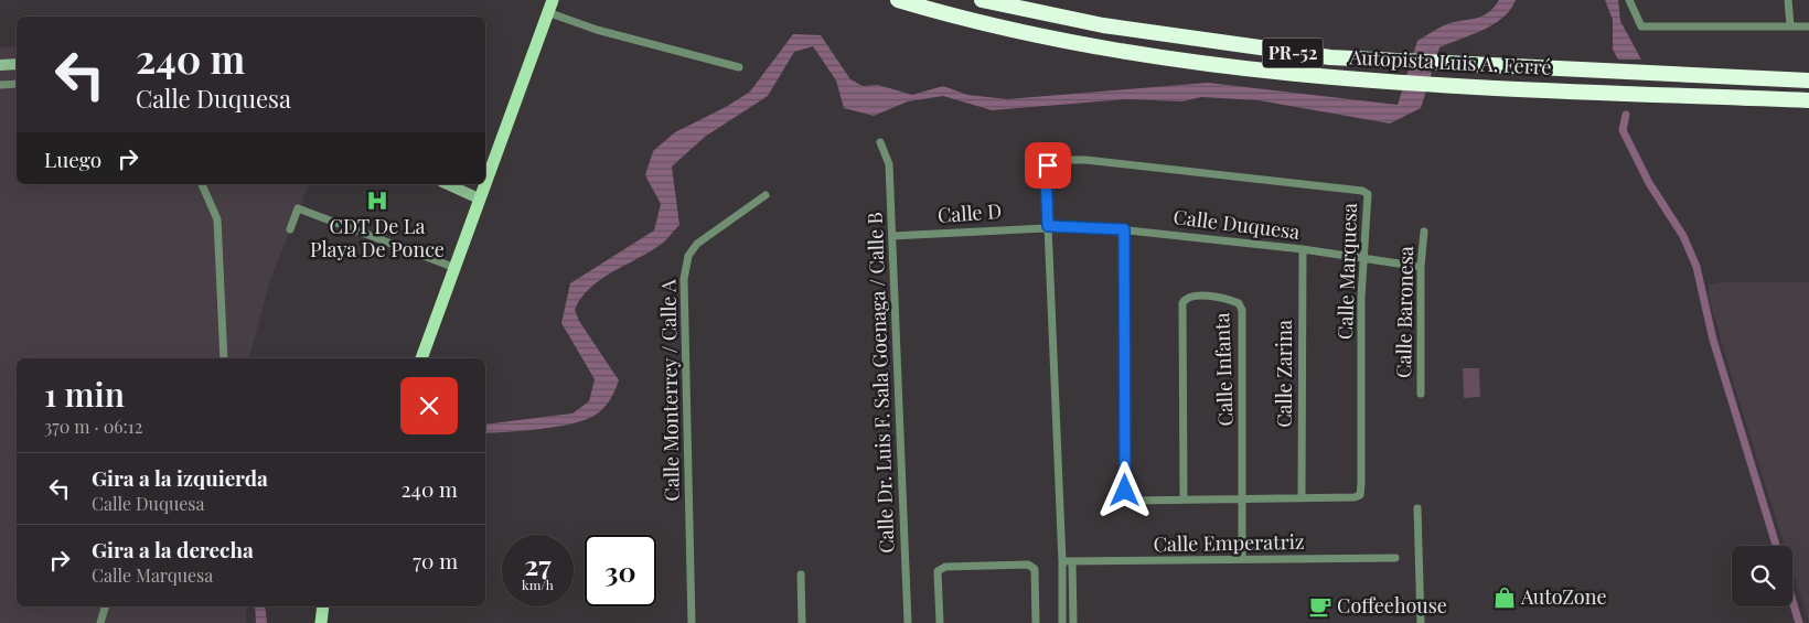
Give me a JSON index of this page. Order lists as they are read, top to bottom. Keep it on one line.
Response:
{"streets":{"highway":["PR-52","Autopista Luis A. Ferré"],"street":["Calle D","Calle Duquesa","Calle Marquesa","Calle Baronesa","Calle Infanta","Calle Zarina","Calle Dr. Luis F. Sala Goenaga / Calle B","Calle Monterrey / Calle A","Calle Emperatriz"]},"crossings":[["Calle D","Calle Duquesa"],["Calle D","Calle Marquesa"],["Calle D","Calle Dr. Luis F. Sala Goenaga / Calle B"],["Calle Duquesa","Calle Marquesa"],["Calle Duquesa","Calle Baronesa"],["Calle Duquesa","Calle Zarina"],["Calle Marquesa","Calle Infanta"],["Calle Marquesa","Calle Zarina"],["Calle Marquesa","Calle Emperatriz"],["Calle Infanta","Calle Emperatriz"]],"places":{"hospital":["CDT De La Playa De Ponce"],"shop":["AutoZone"],"cafe":["Coffeehouse"]},"page":{"turn":["240 m","Calle Duquesa"],"then":"Luego","heading":["1 min","370 m · 06:12"],"list":[{"name":"Gira a la izquierda","note":"Calle Duquesa","value":"240 m"},{"name":"Gira a la derecha","note":"Calle Marquesa","value":"70 m"}],"speed":"27 km/h","limit":"30"}}
